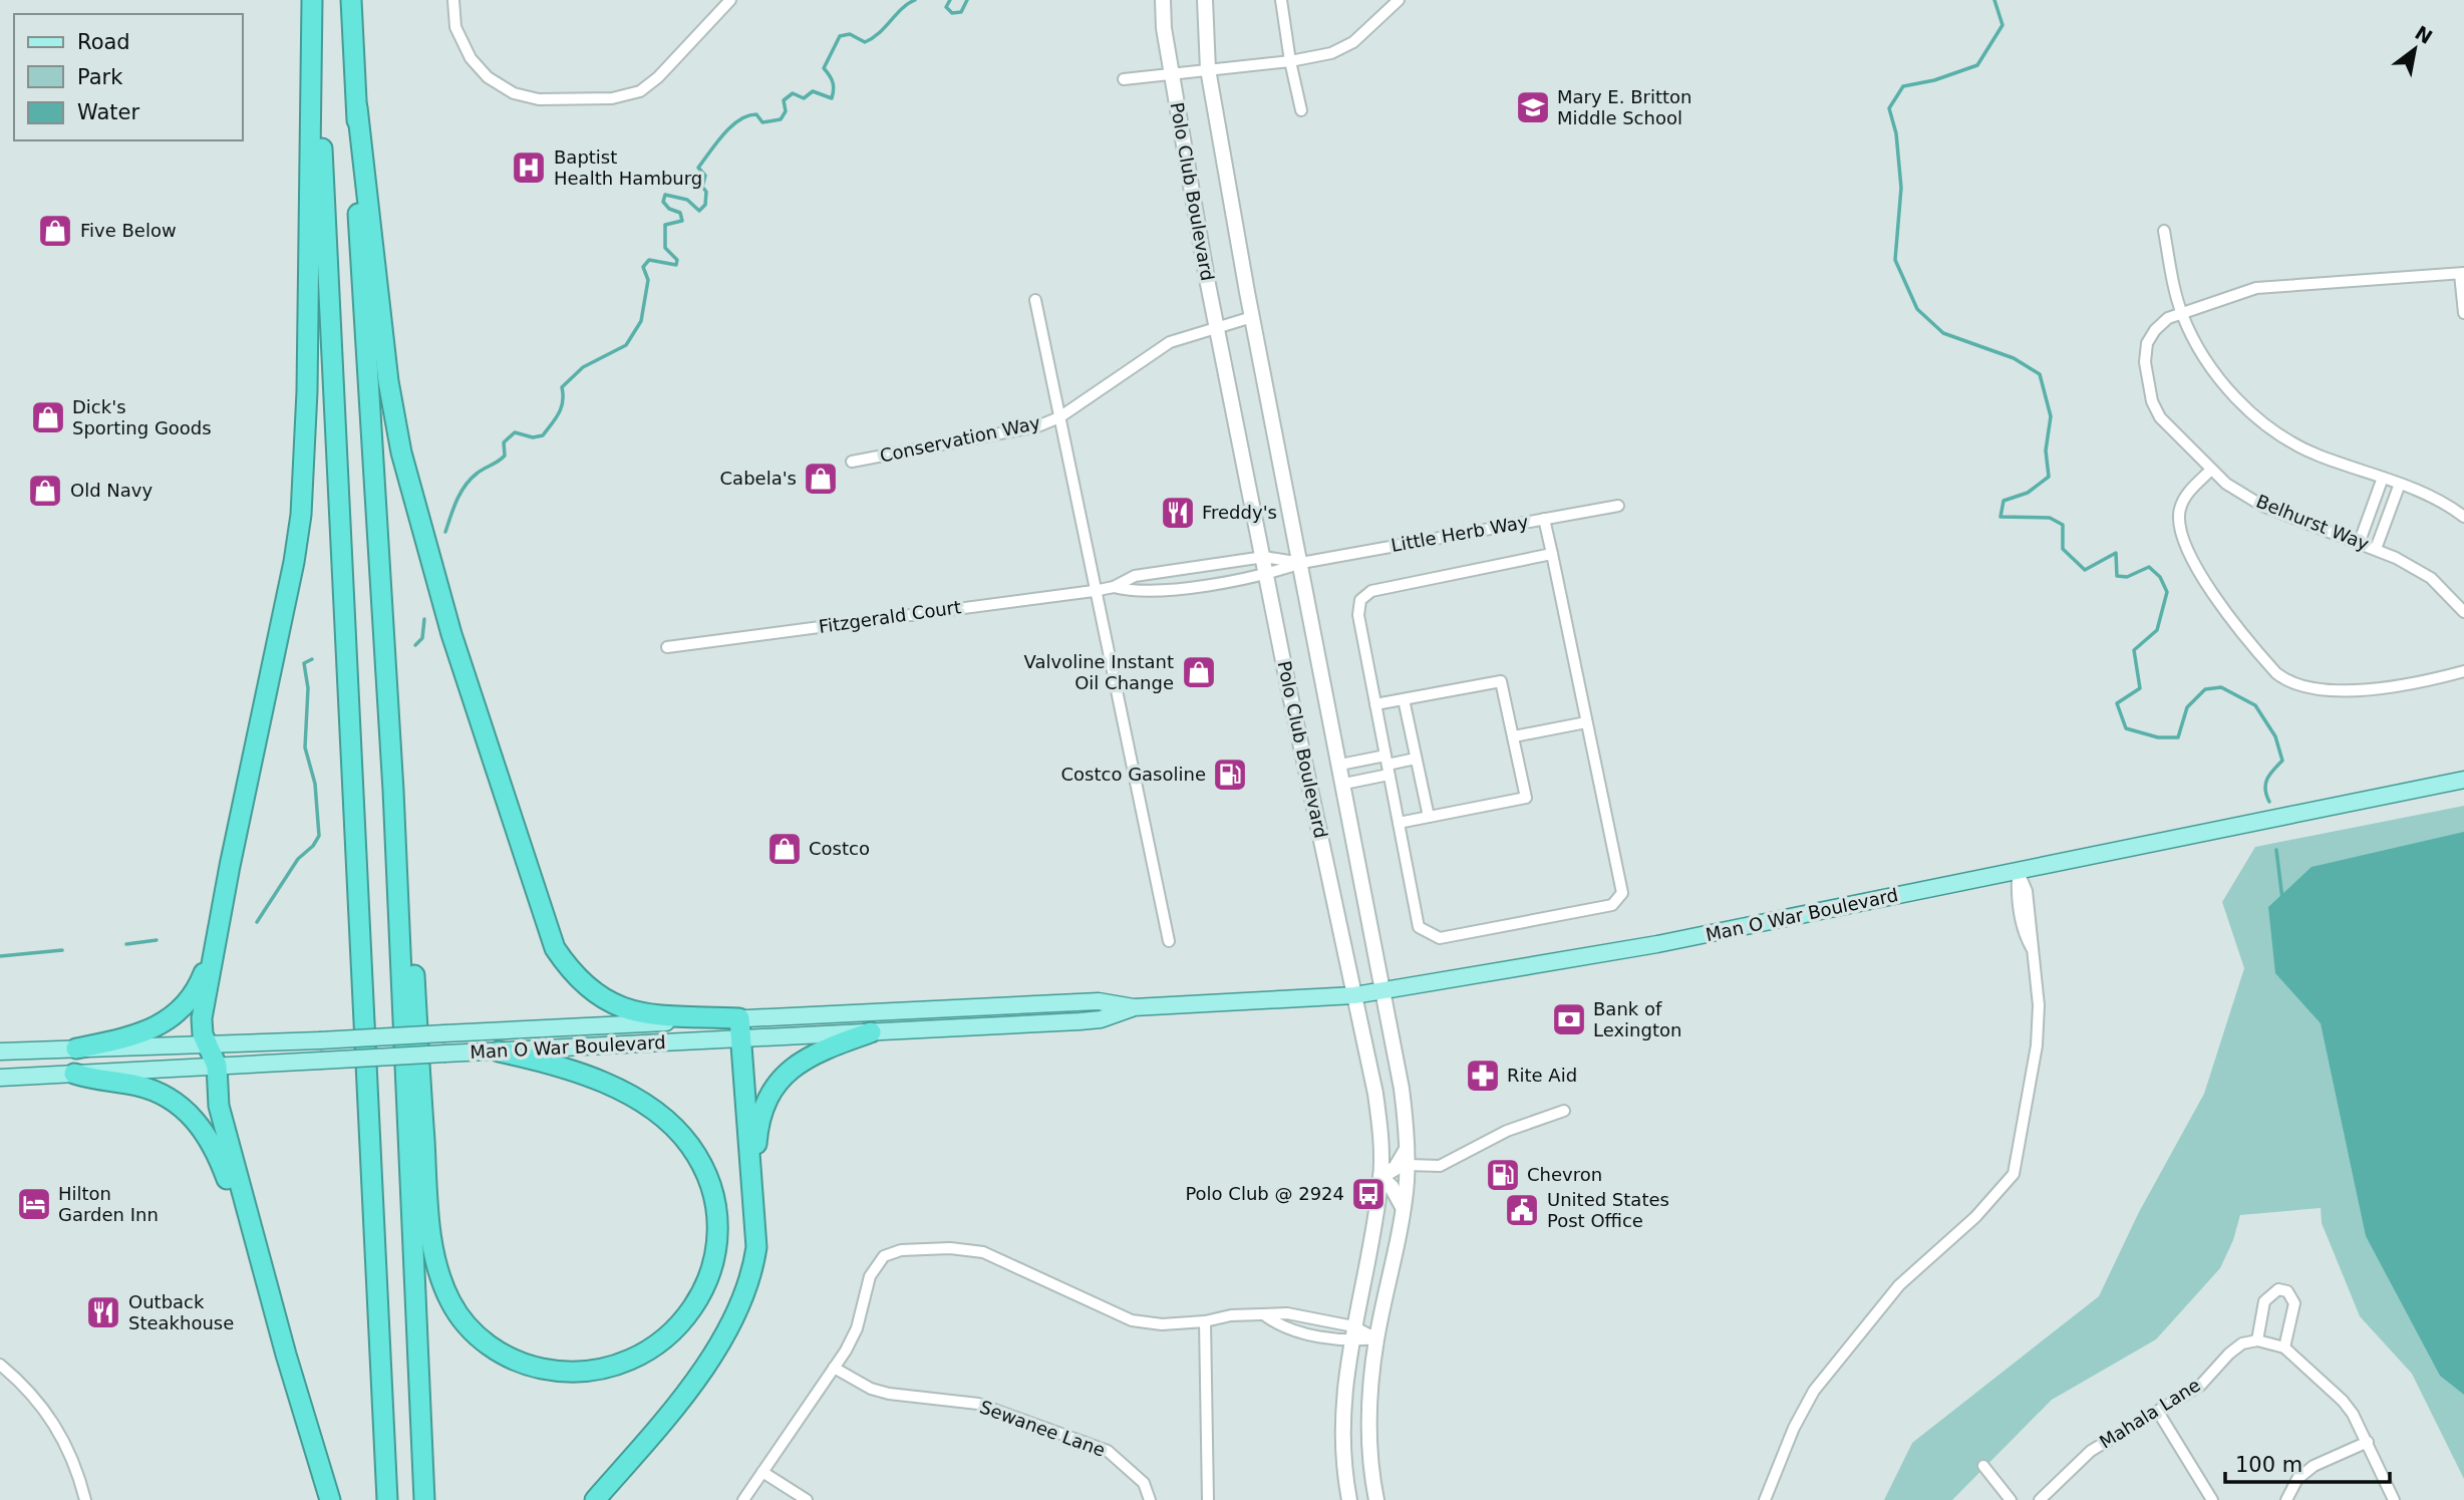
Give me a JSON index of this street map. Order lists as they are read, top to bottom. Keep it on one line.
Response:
{"streets":{"main road":["Man O War Boulevard"],"street":["Polo Club Boulevard","Conservation Way","Belhurst Way","Little Herb Way","Fitzgerald Court","Mahala Lane","Sewanee Lane"]},"crossings":[["Polo Club Boulevard","Conservation Way"],["Polo Club Boulevard","Little Herb Way"],["Polo Club Boulevard","Fitzgerald Court"],["Polo Club Boulevard","Man O War Boulevard"],["Little Herb Way","Fitzgerald Court"]],"places":{"school or university":["Mary E. Britton Middle School"],"hospital":["Baptist Health Hamburg"],"shop":["Five Below","Dick's Sporting Goods","Cabela's","Old Navy","Valvoline Instant Oil Change","Costco"],"restaurant":["Freddy's","Outback Steakhouse"],"fuel station":["Costco Gasoline","Chevron"],"bank":["Bank of Lexington"],"pharmacy":["Rite Aid"],"bus stop":["Polo Club @ 2924"],"hotel":["Hilton Garden Inn"],"public building":["United States Post Office"]},"legend":["Road","Park","Water"],"scale_bar":"100 m","north":"top right"}
